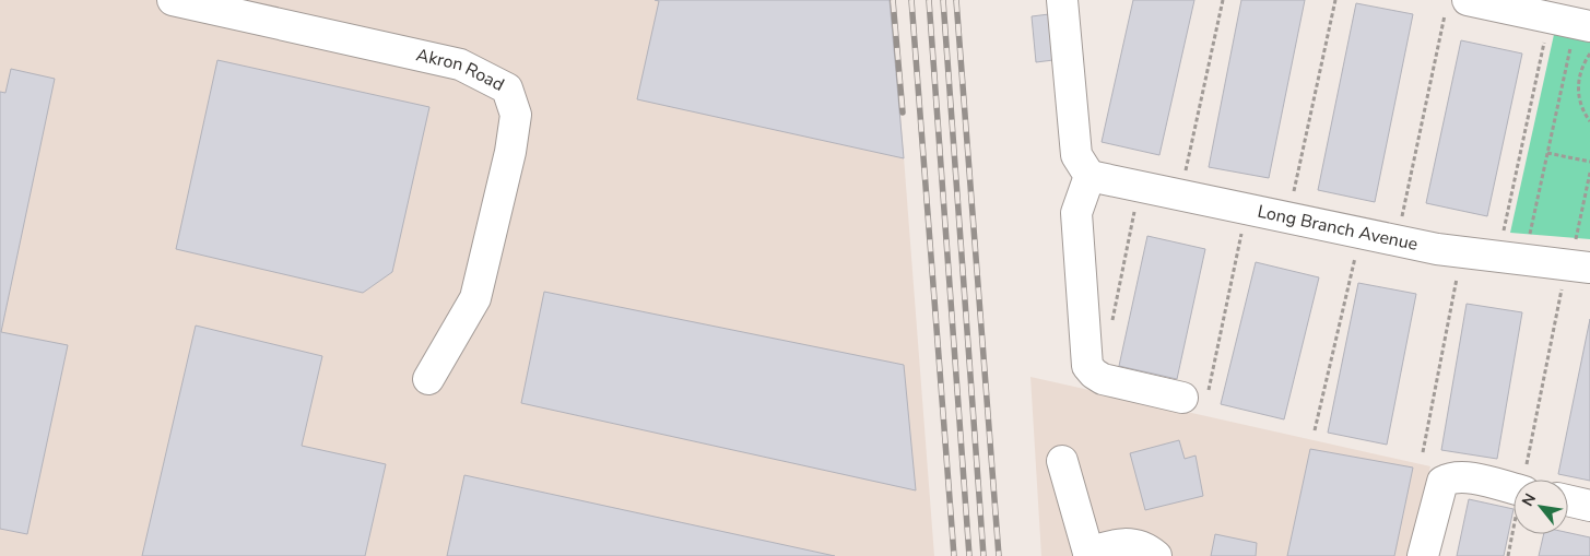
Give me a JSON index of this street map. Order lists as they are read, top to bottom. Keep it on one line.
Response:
{"streets":{"street":["Akron Road","Long Branch Avenue"]},"north":"top left"}
